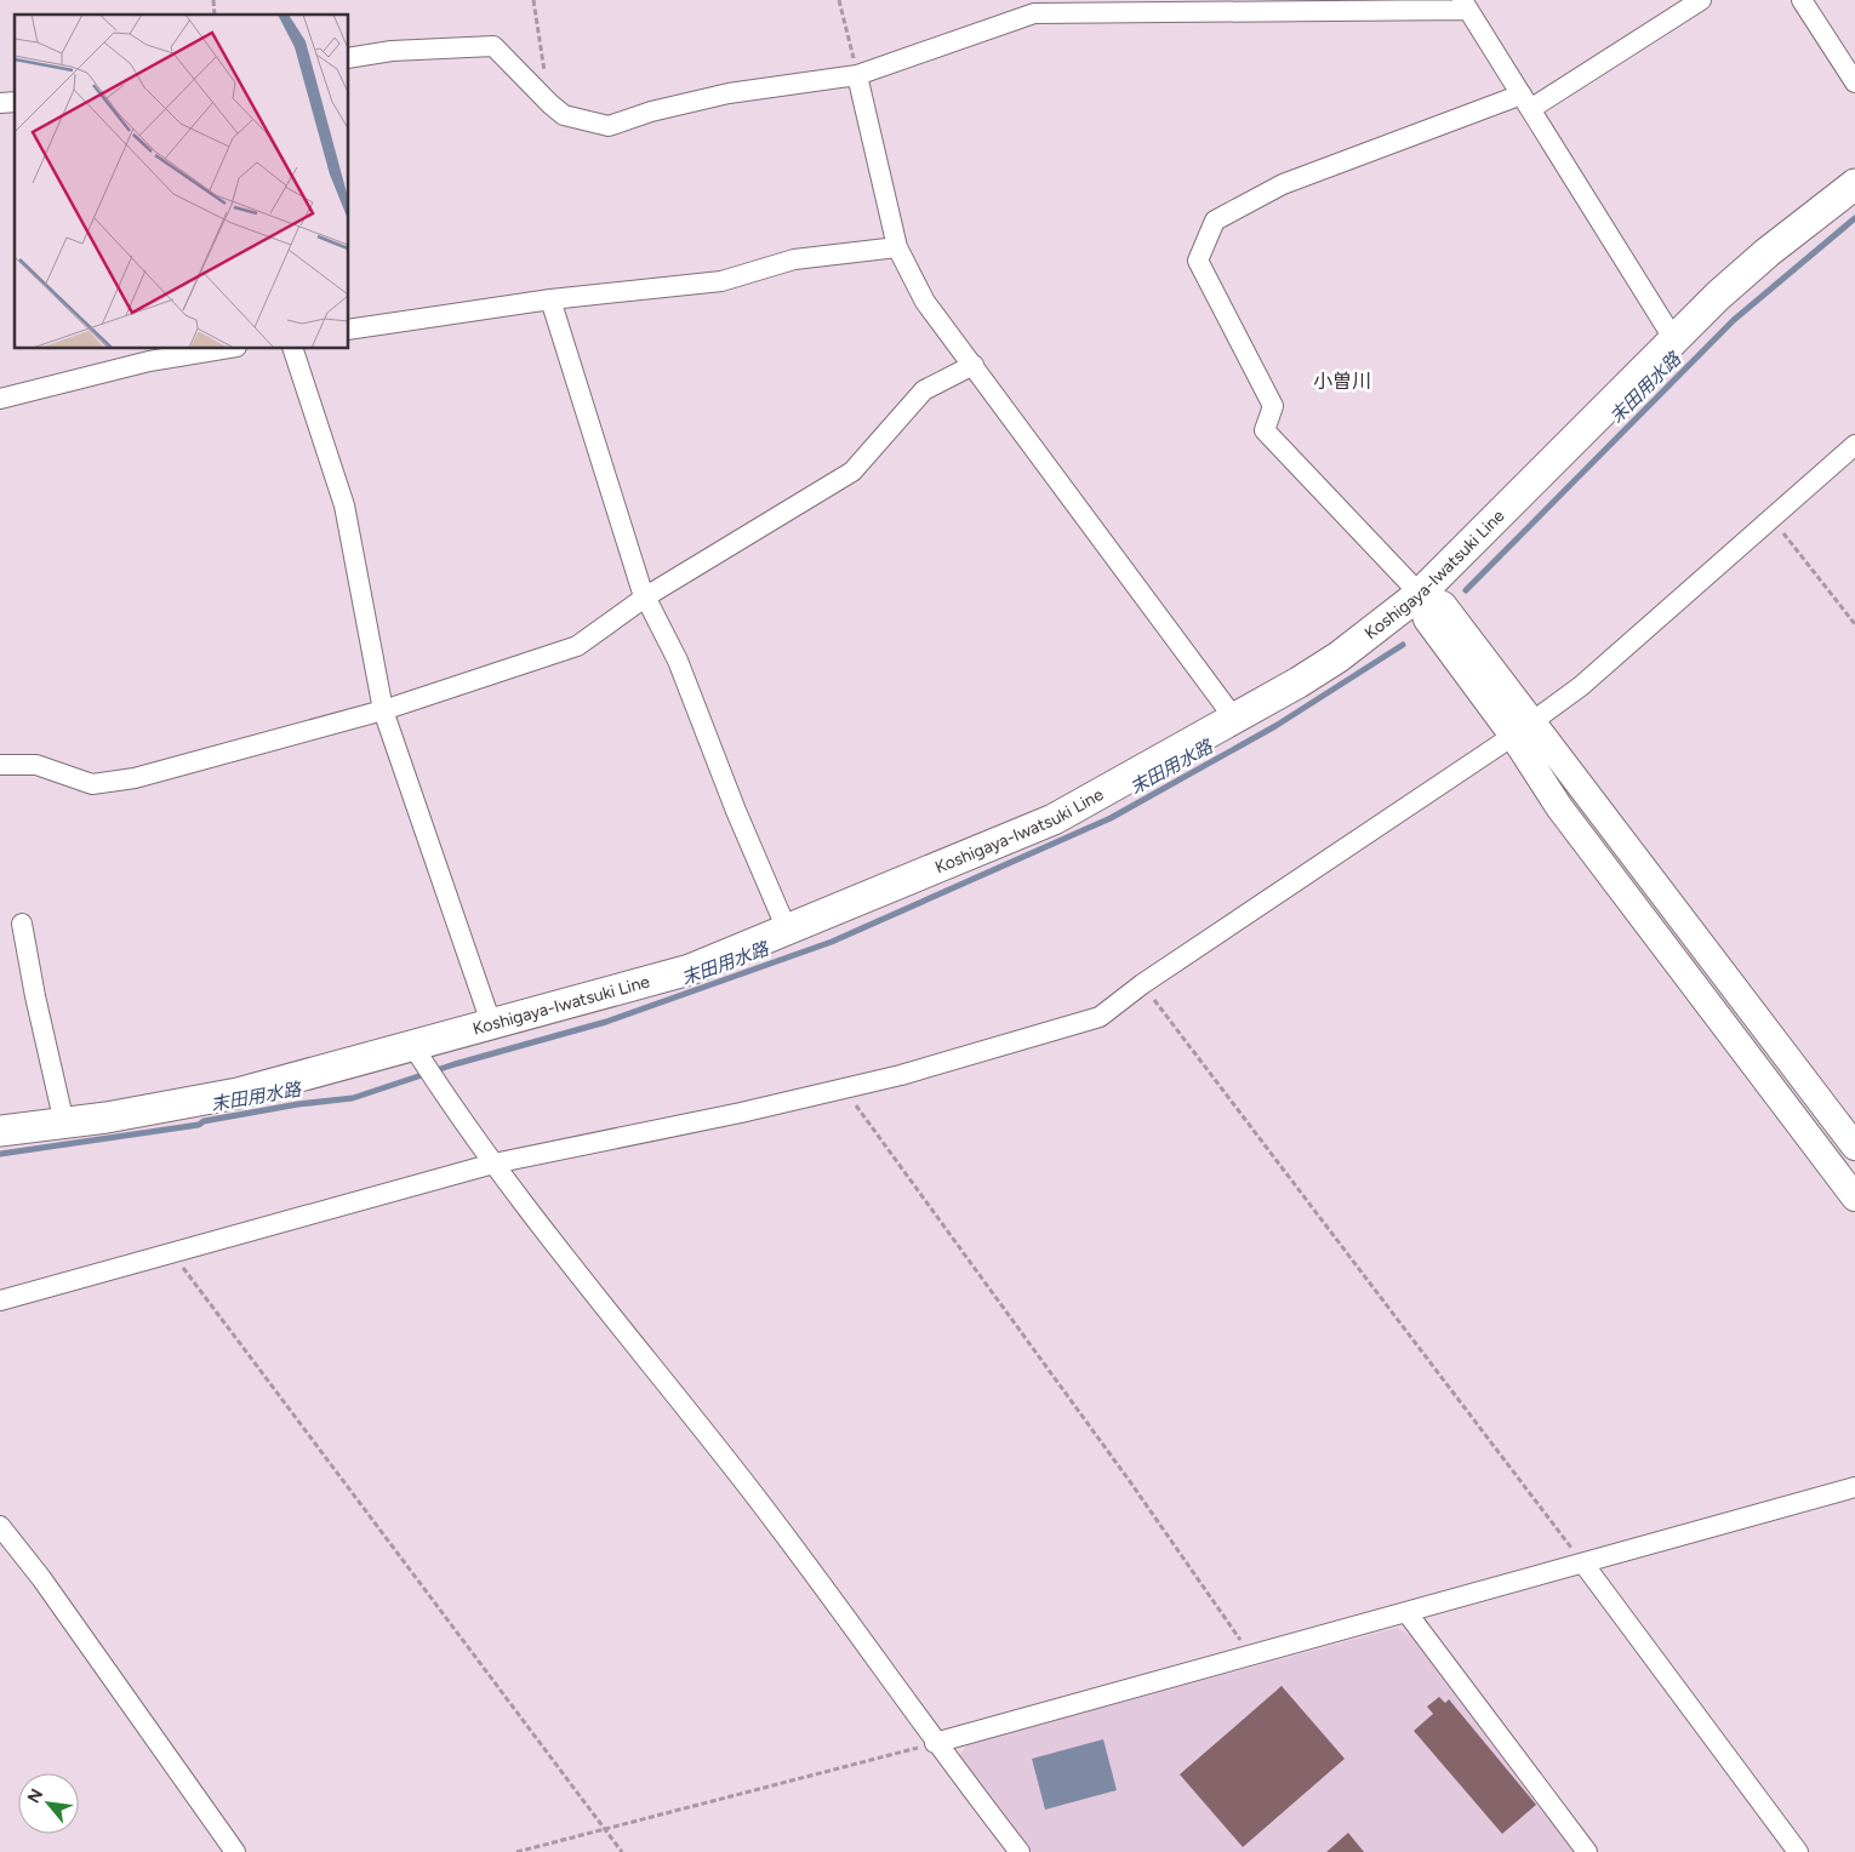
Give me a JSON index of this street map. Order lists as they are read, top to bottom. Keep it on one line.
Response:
{"streets":{"main road":["Koshigaya-Iwatsuki Line"]},"districts":["小曽川"],"water":["末田用水路"],"north":"top left"}
